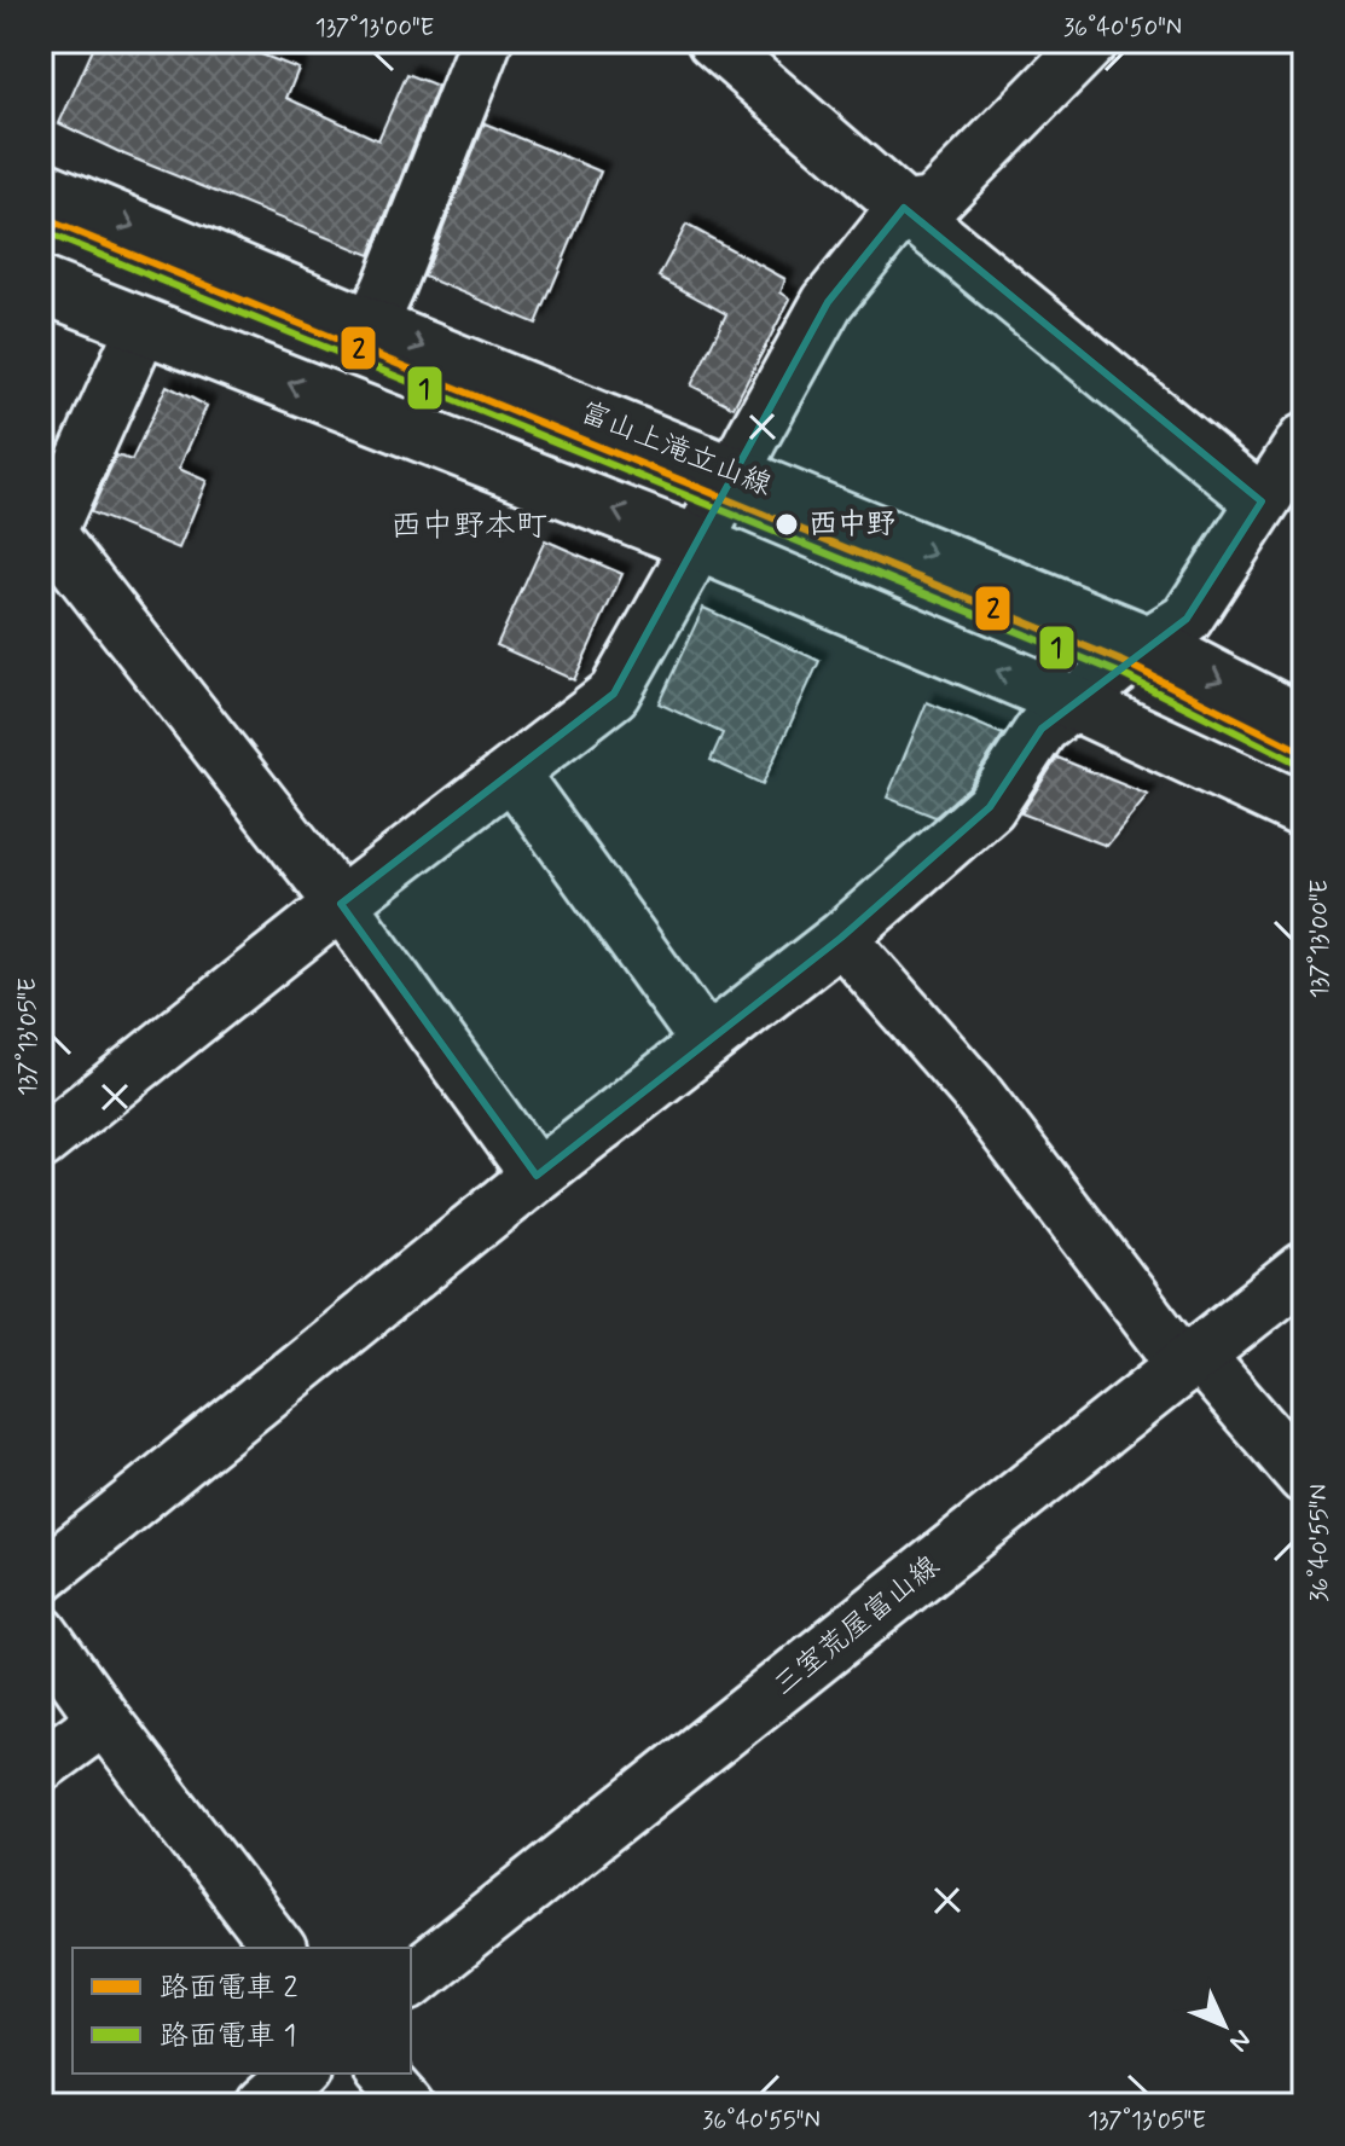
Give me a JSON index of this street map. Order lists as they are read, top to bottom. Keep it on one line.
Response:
{"streets":{"main road":["富山上滝立山線","三室荒屋富山線"]},"districts":["西中野本町"],"places":["西中野"],"lines":["tram line 2","tram line 1"],"legend":["路面電車 2","路面電車 1"],"north":"bottom right","coordinates":["137°13'00\"E","36°40'50\"N","137°13'05\"E","36°40'55\"N"]}
